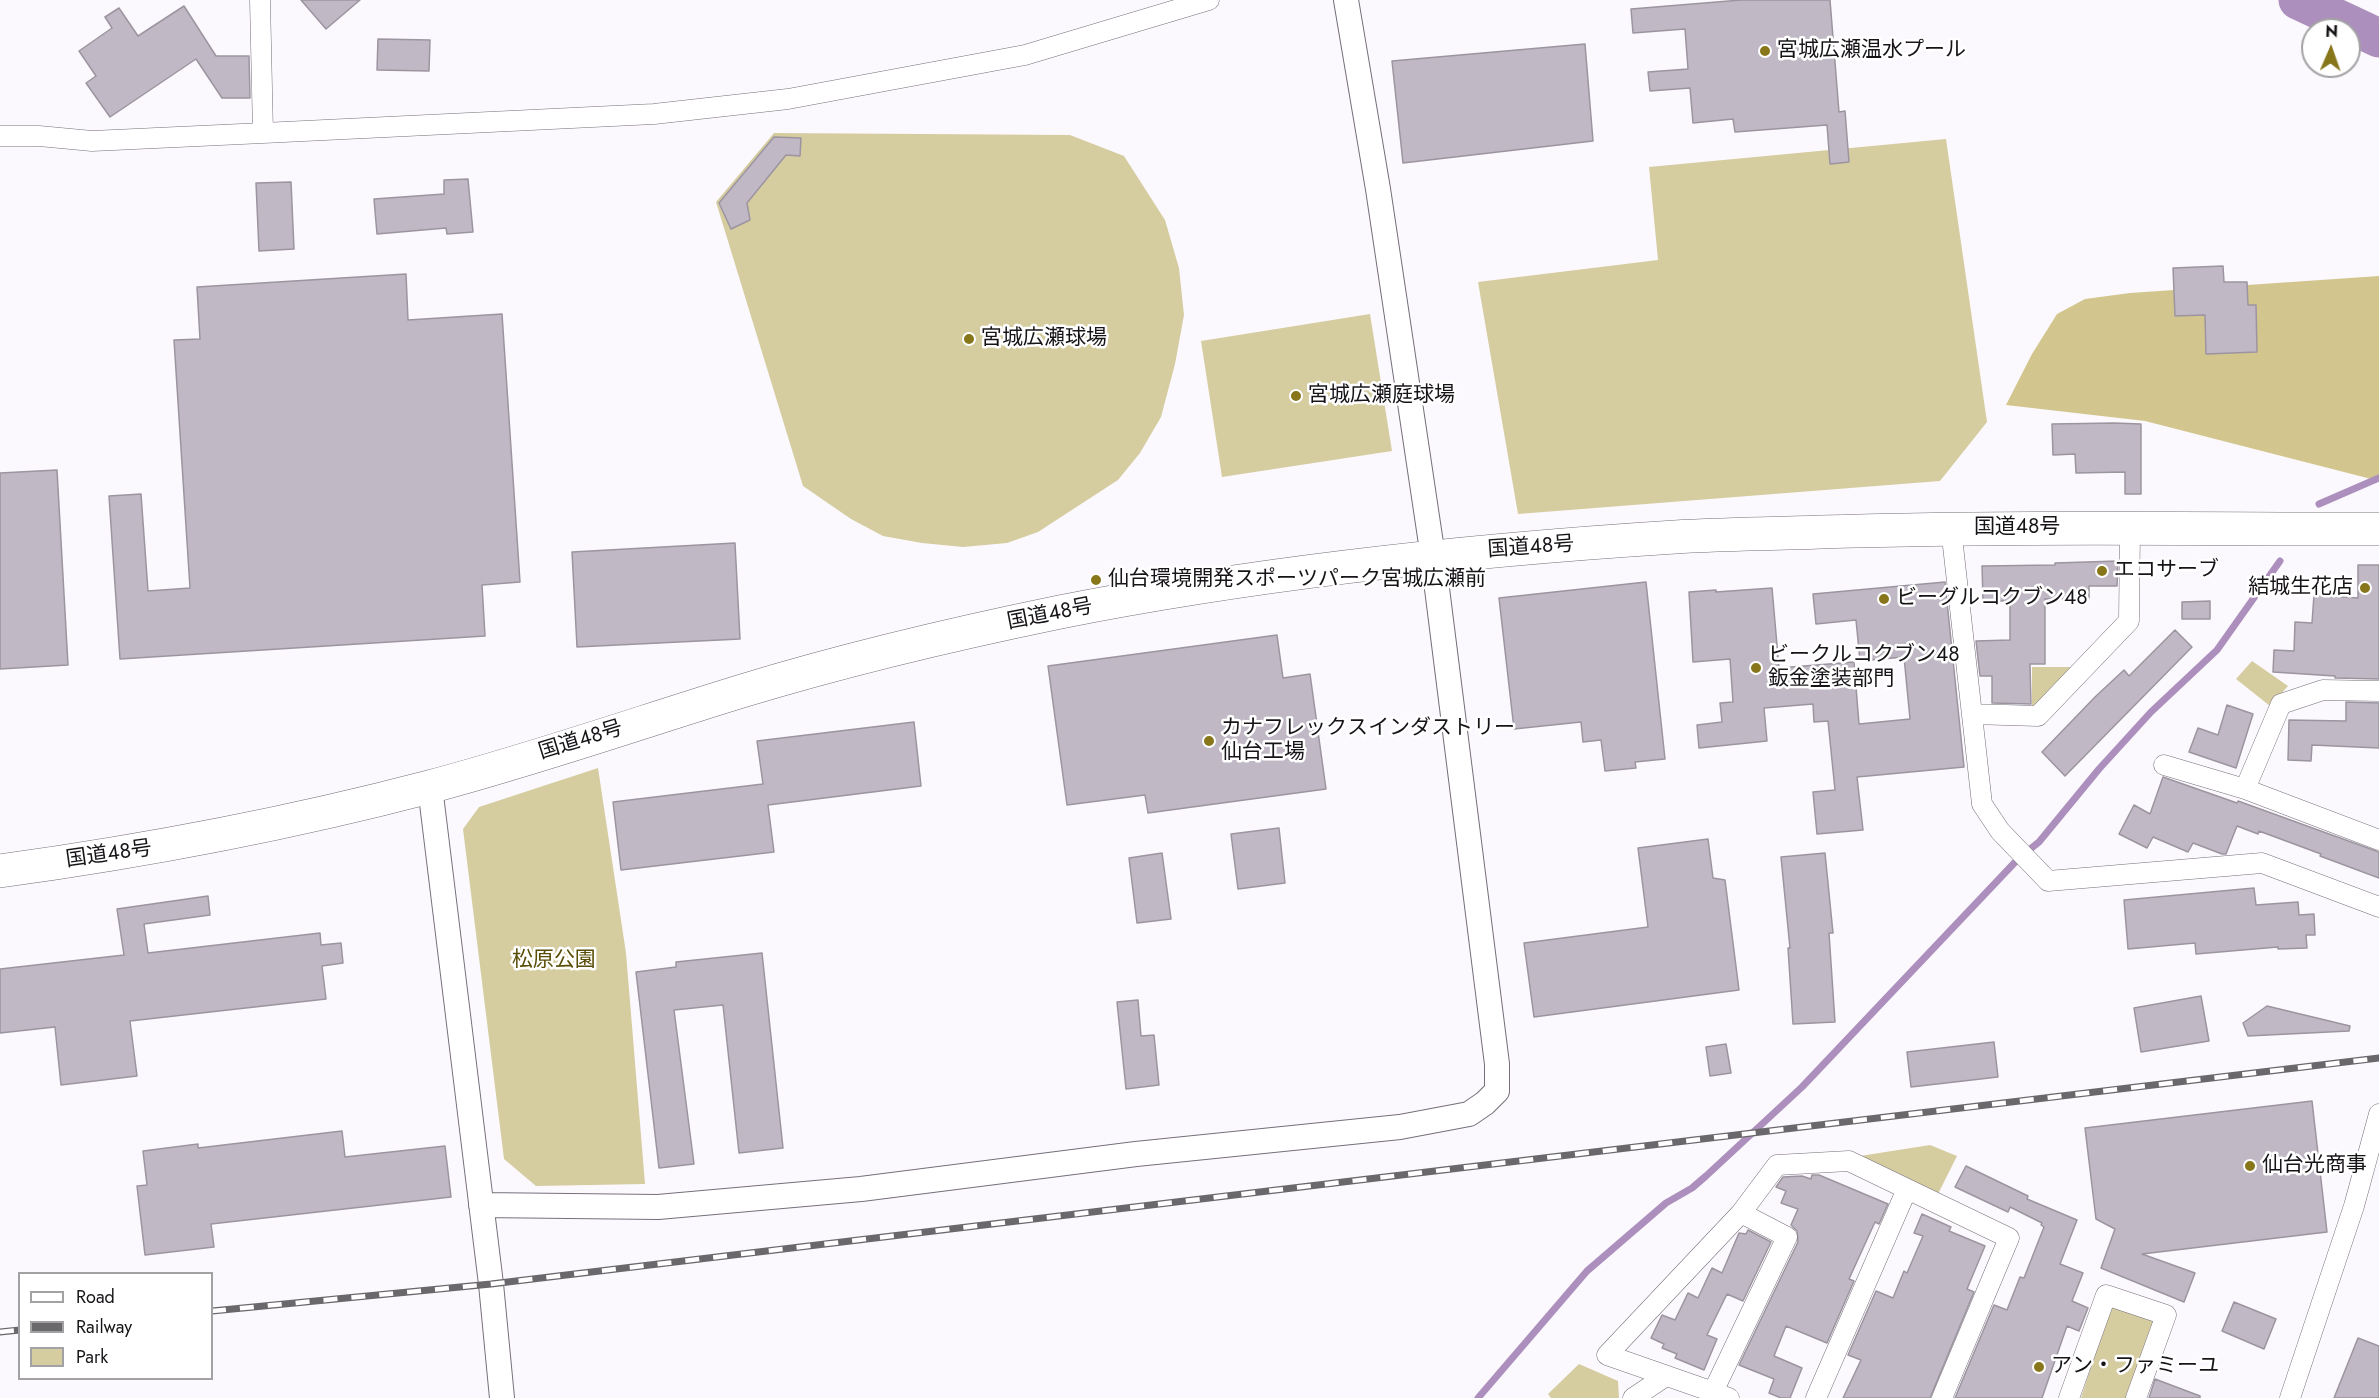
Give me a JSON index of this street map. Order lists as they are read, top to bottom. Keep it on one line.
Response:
{"streets":{"highway":["国道48号"]},"parks":["松原公園"],"places":["宮城広瀬温水プール","宮城広瀬球場","宮城広瀬庭球場","エコサーブ","仙台環境開発スポーツパーク宮城広瀬前","結城生花店","ビーグルコクブン48","ビークルコクブン48 鈑金塗装部門","カナフレックスインダストリー 仙台工場","仙台光商事","アン・ファミーユ"],"legend":["Road","Railway","Park"],"north":"top"}
